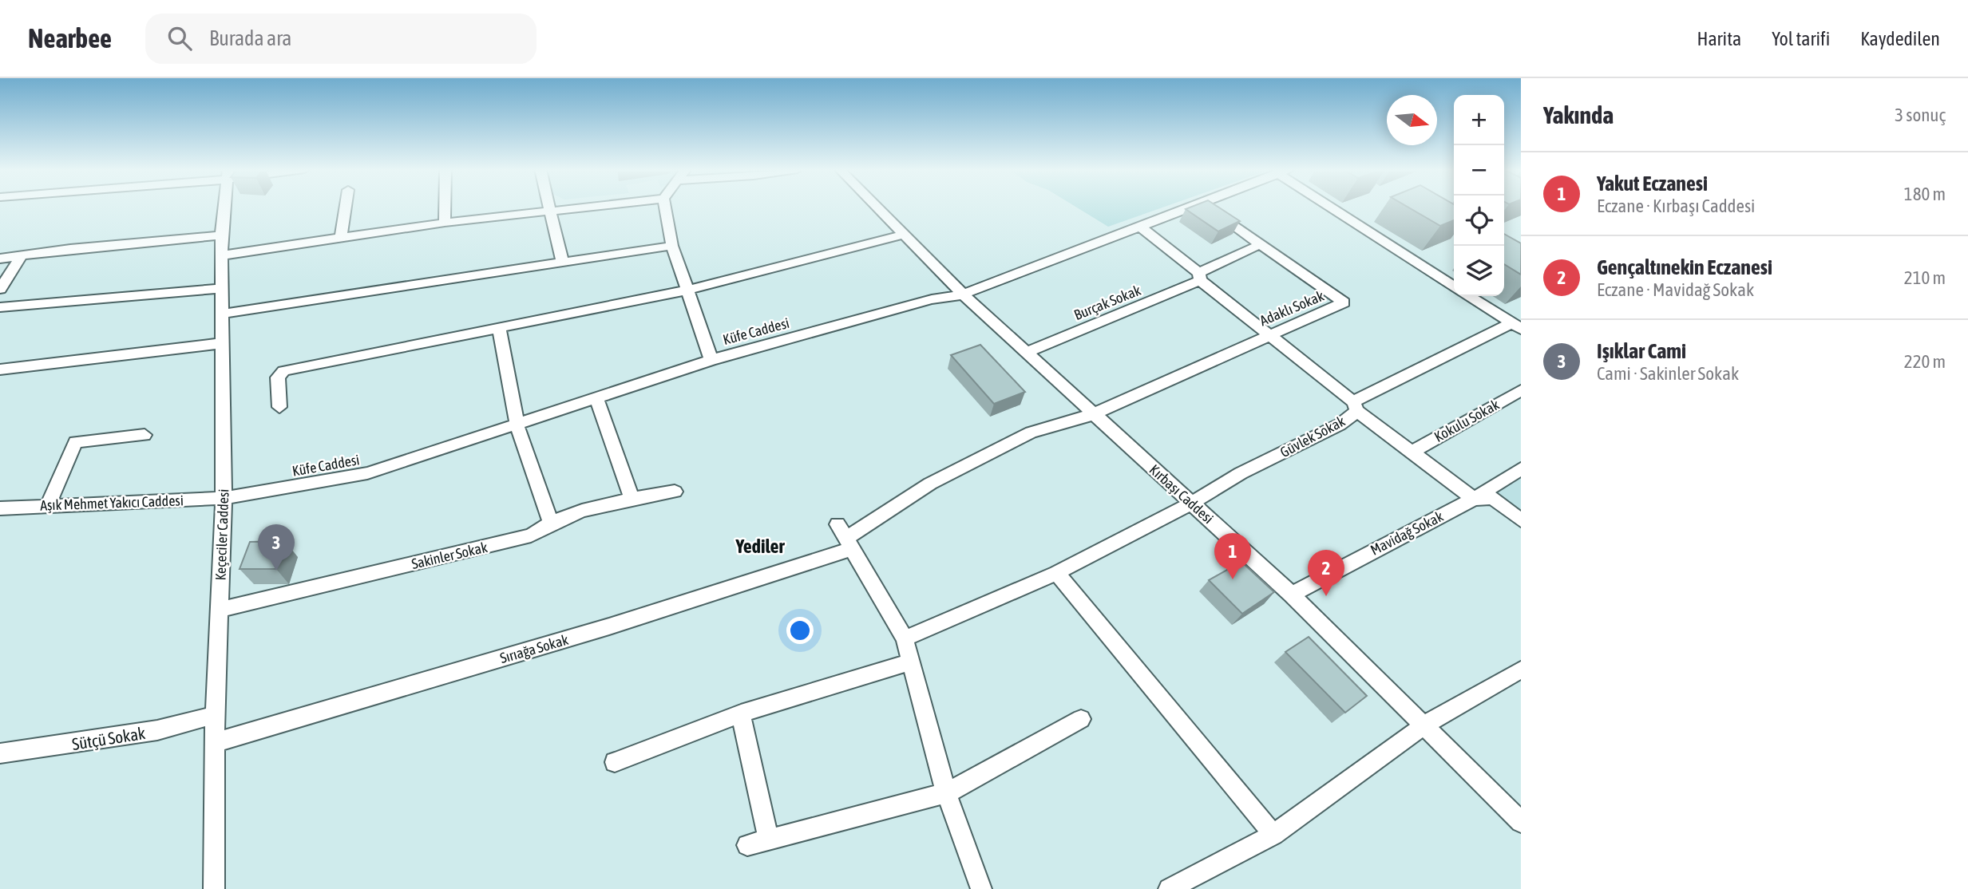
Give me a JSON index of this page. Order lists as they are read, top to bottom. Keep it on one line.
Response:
{"streets":{"street":["Burçak Sokak","Adaklı Sokak","Küfe Caddesi","Kokulu Sokak","Güvlek Sokak","Kırbaşı Caddesi","Aşık Mehmet Yakıcı Caddesi","Mavidağ Sokak","Keçeciler Caddesi","Sakinler Sokak","Sırıağa Sokak","Sütçü Sokak"]},"crossings":[["Burçak Sokak","Adaklı Sokak"],["Burçak Sokak","Kırbaşı Caddesi"],["Adaklı Sokak","Kırbaşı Caddesi"],["Adaklı Sokak","Sırıağa Sokak"],["Küfe Caddesi","Kırbaşı Caddesi"],["Küfe Caddesi","Aşık Mehmet Yakıcı Caddesi"],["Küfe Caddesi","Keçeciler Caddesi"],["Güvlek Sokak","Kırbaşı Caddesi"],["Kırbaşı Caddesi","Mavidağ Sokak"],["Kırbaşı Caddesi","Sırıağa Sokak"],["Aşık Mehmet Yakıcı Caddesi","Keçeciler Caddesi"],["Keçeciler Caddesi","Sakinler Sokak"],["Keçeciler Caddesi","Sırıağa Sokak"],["Keçeciler Caddesi","Sütçü Sokak"]],"districts":["Yediler"],"north":"right","page":{"header":"Nearbee","search":"Burada ara","nav":["Harita","Yol tarifi","Kaydedilen"],"heading":["Yakında","3 sonuç"],"map_buttons":["+","−"],"list":[{"mark":"1","name":"Yakut Eczanesi","note":"Eczane · Kırbaşı Caddesi","value":"180 m"},{"mark":"2","name":"Gençaltınekin Eczanesi","note":"Eczane · Mavidağ Sokak","value":"210 m"},{"mark":"3","name":"Işıklar Cami","note":"Cami · Sakinler Sokak","value":"220 m"}],"pins":["3","1","2"]}}
